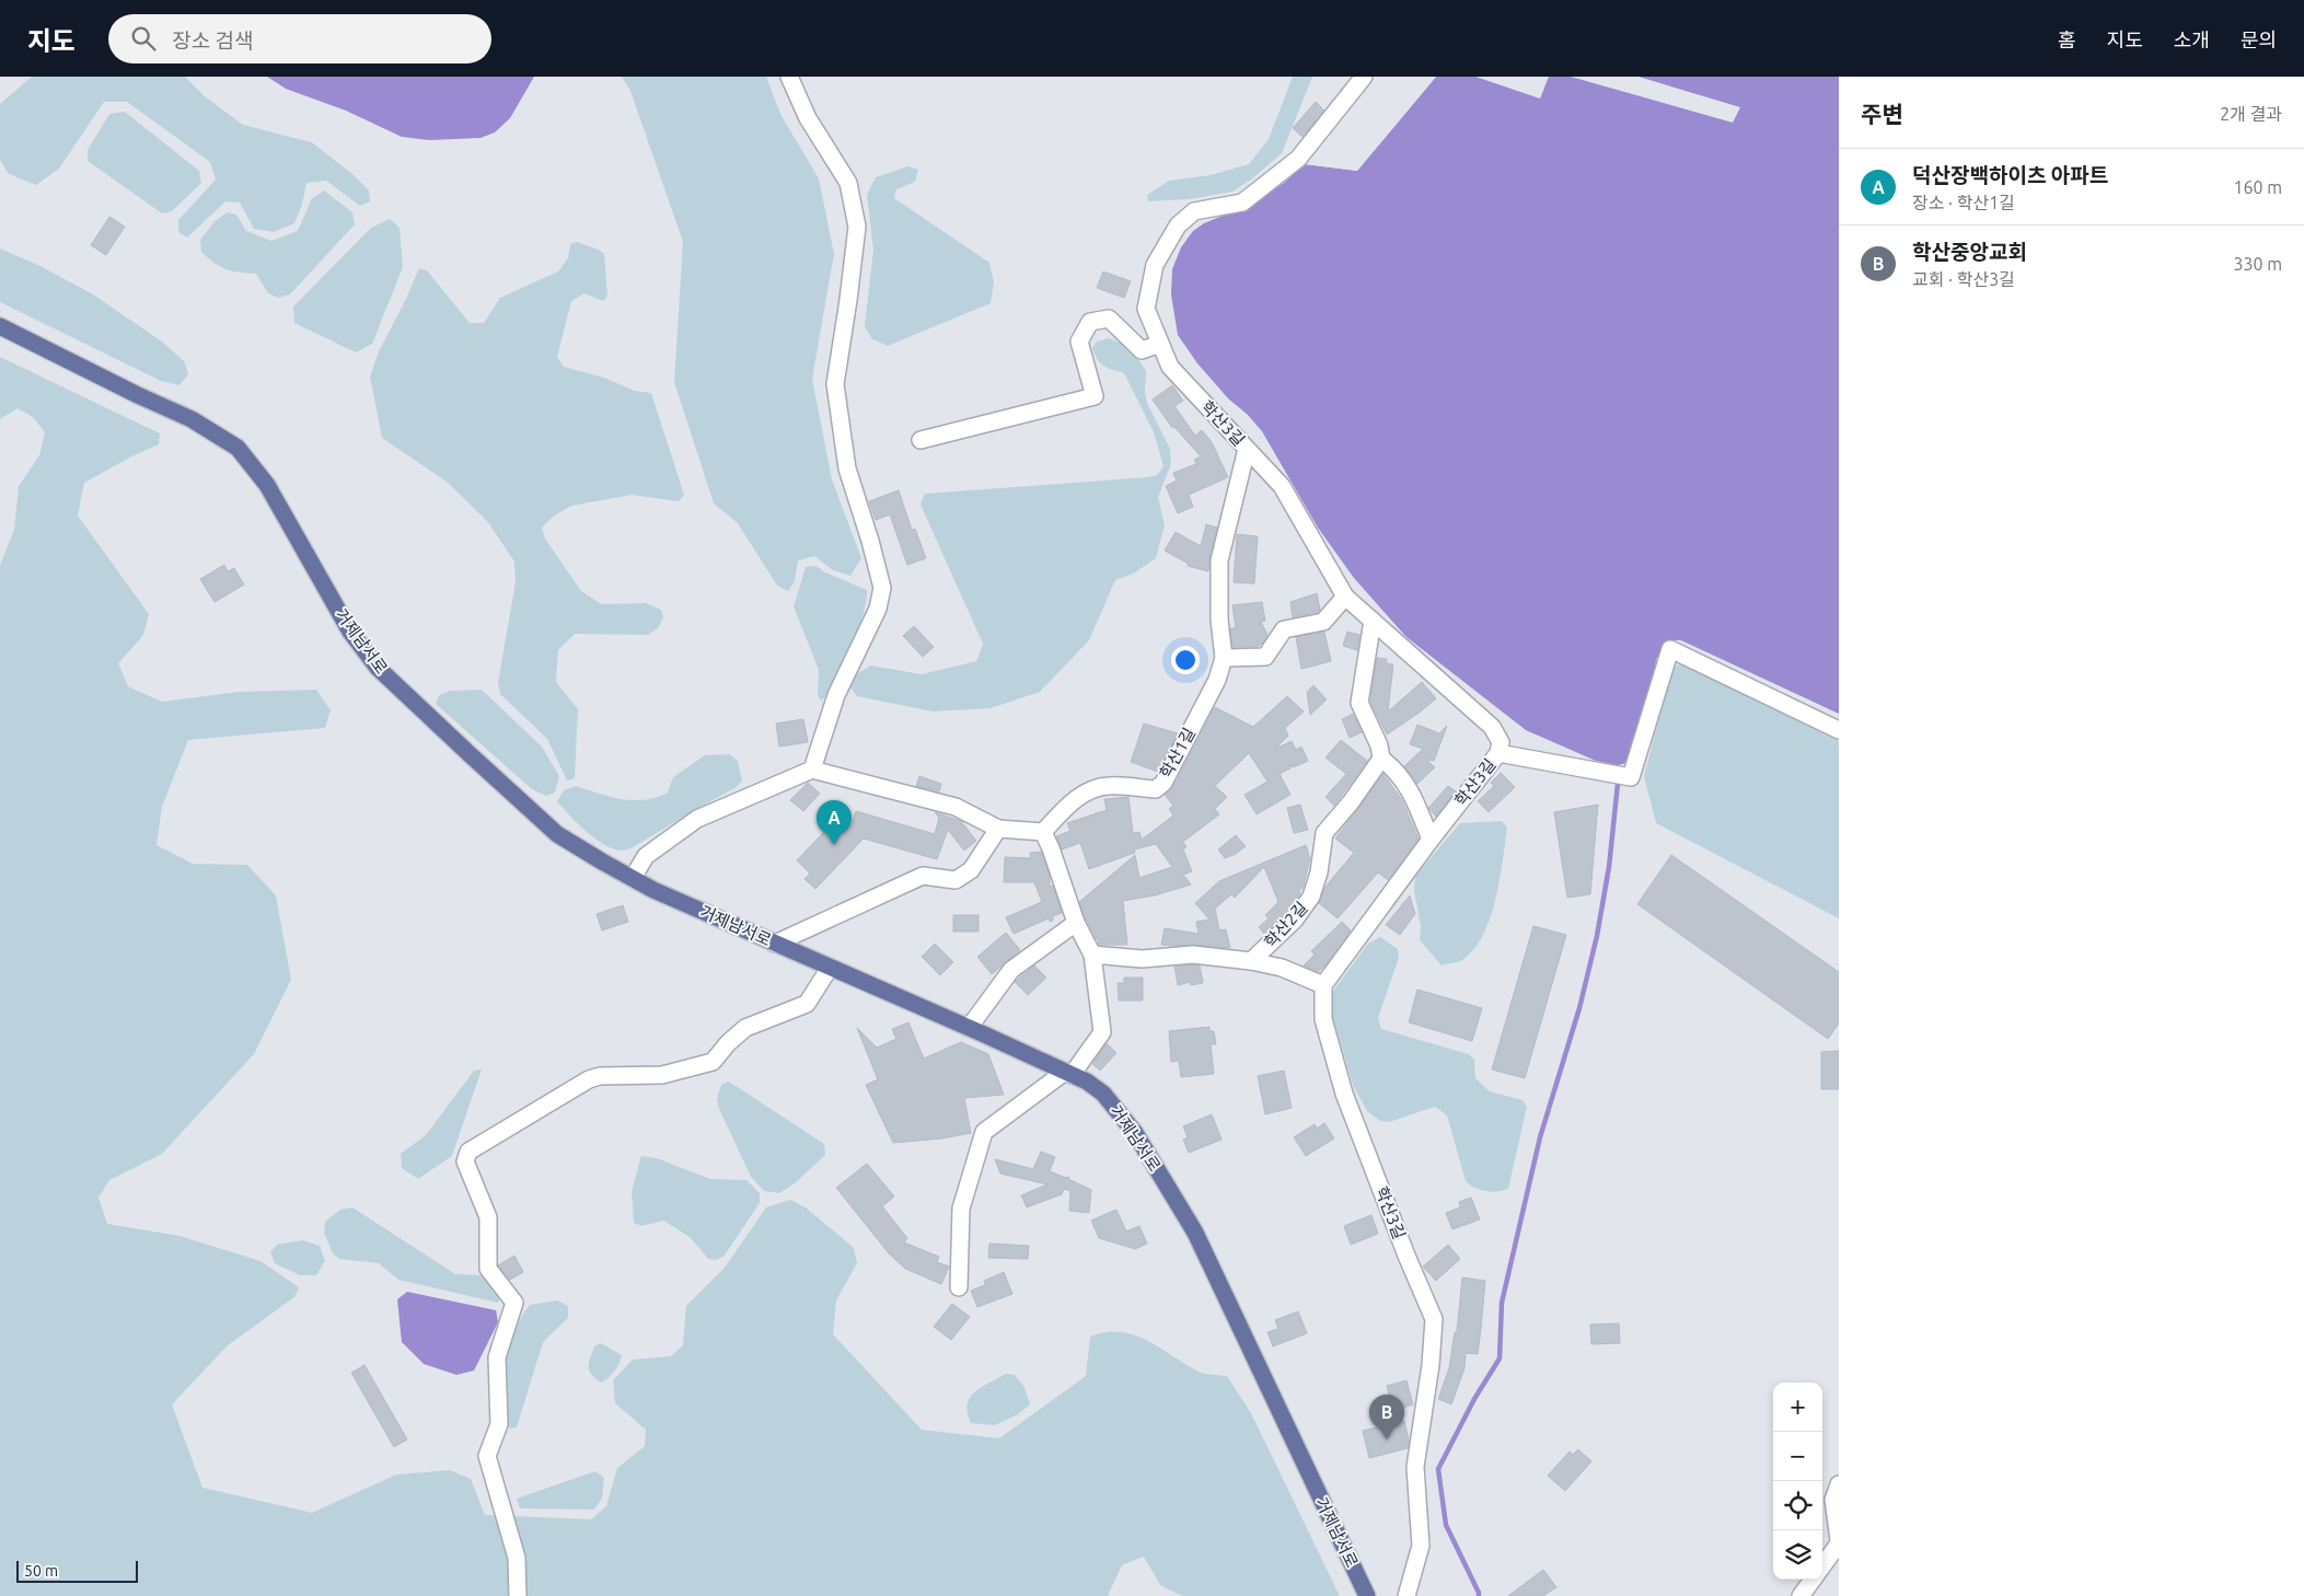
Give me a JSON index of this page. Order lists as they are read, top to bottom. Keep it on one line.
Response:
{"streets":{"main road":["거제남서로"],"street":["학산3길","학산1길","학산2길"]},"crossings":[["학산3길","학산1길"]],"scale_bar":"50 m","page":{"header":"지도","search":"장소 검색","nav":["홈","지도","소개","문의"],"heading":["주변","2개 결과"],"list":[{"mark":"A","name":"덕산장백하이츠 아파트","note":"장소 · 학산1길","value":"160 m"},{"mark":"B","name":"학산중앙교회","note":"교회 · 학산3길","value":"330 m"}],"pins":["A","B"],"map_buttons":["+","−"],"scale":"50 m"}}
